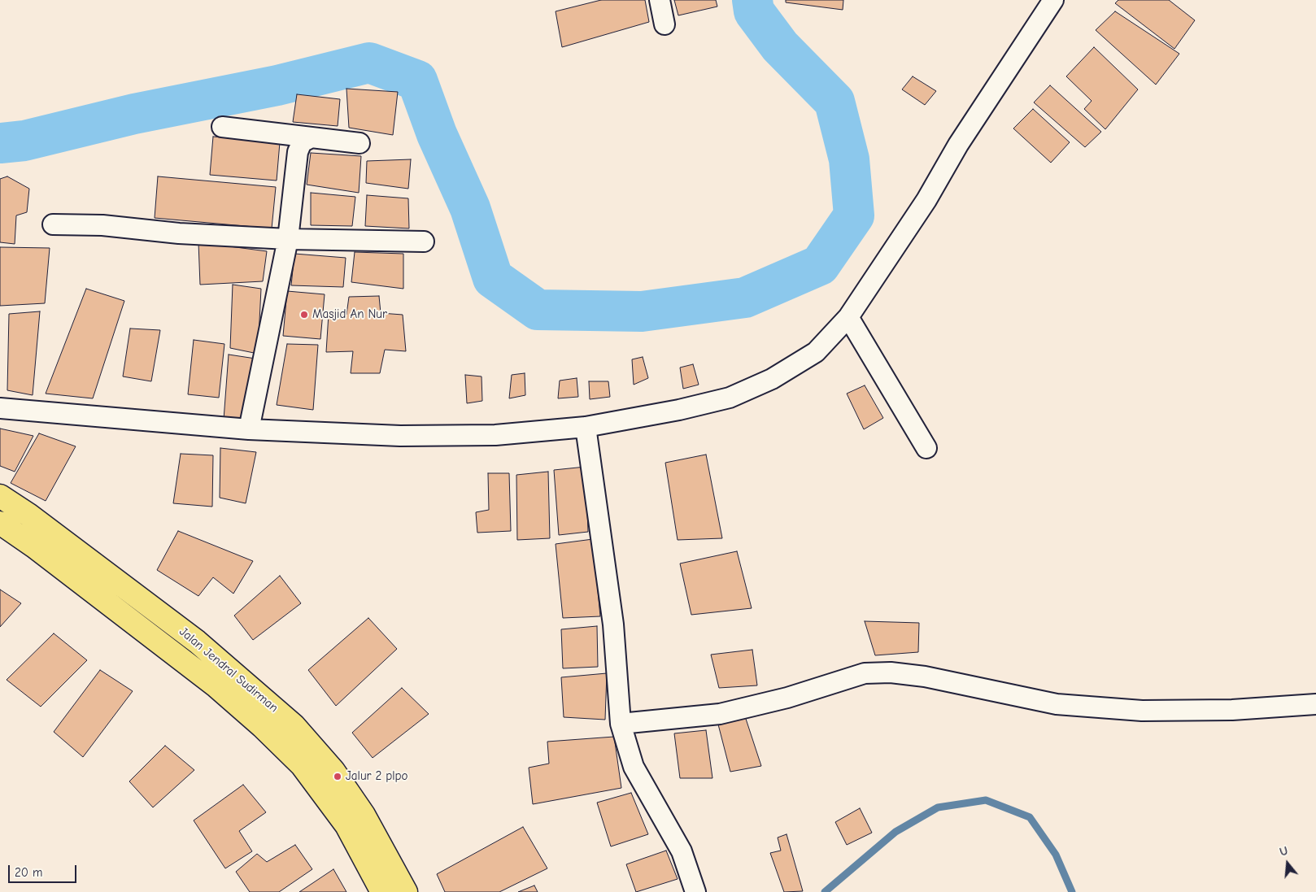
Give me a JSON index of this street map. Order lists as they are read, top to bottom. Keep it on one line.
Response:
{"streets":{"highway":["Jalan Jendral Sudirman"]},"places":["Masjid An Nur","Jalur 2 plpo"],"scale_bar":"20 m","north":"top"}
